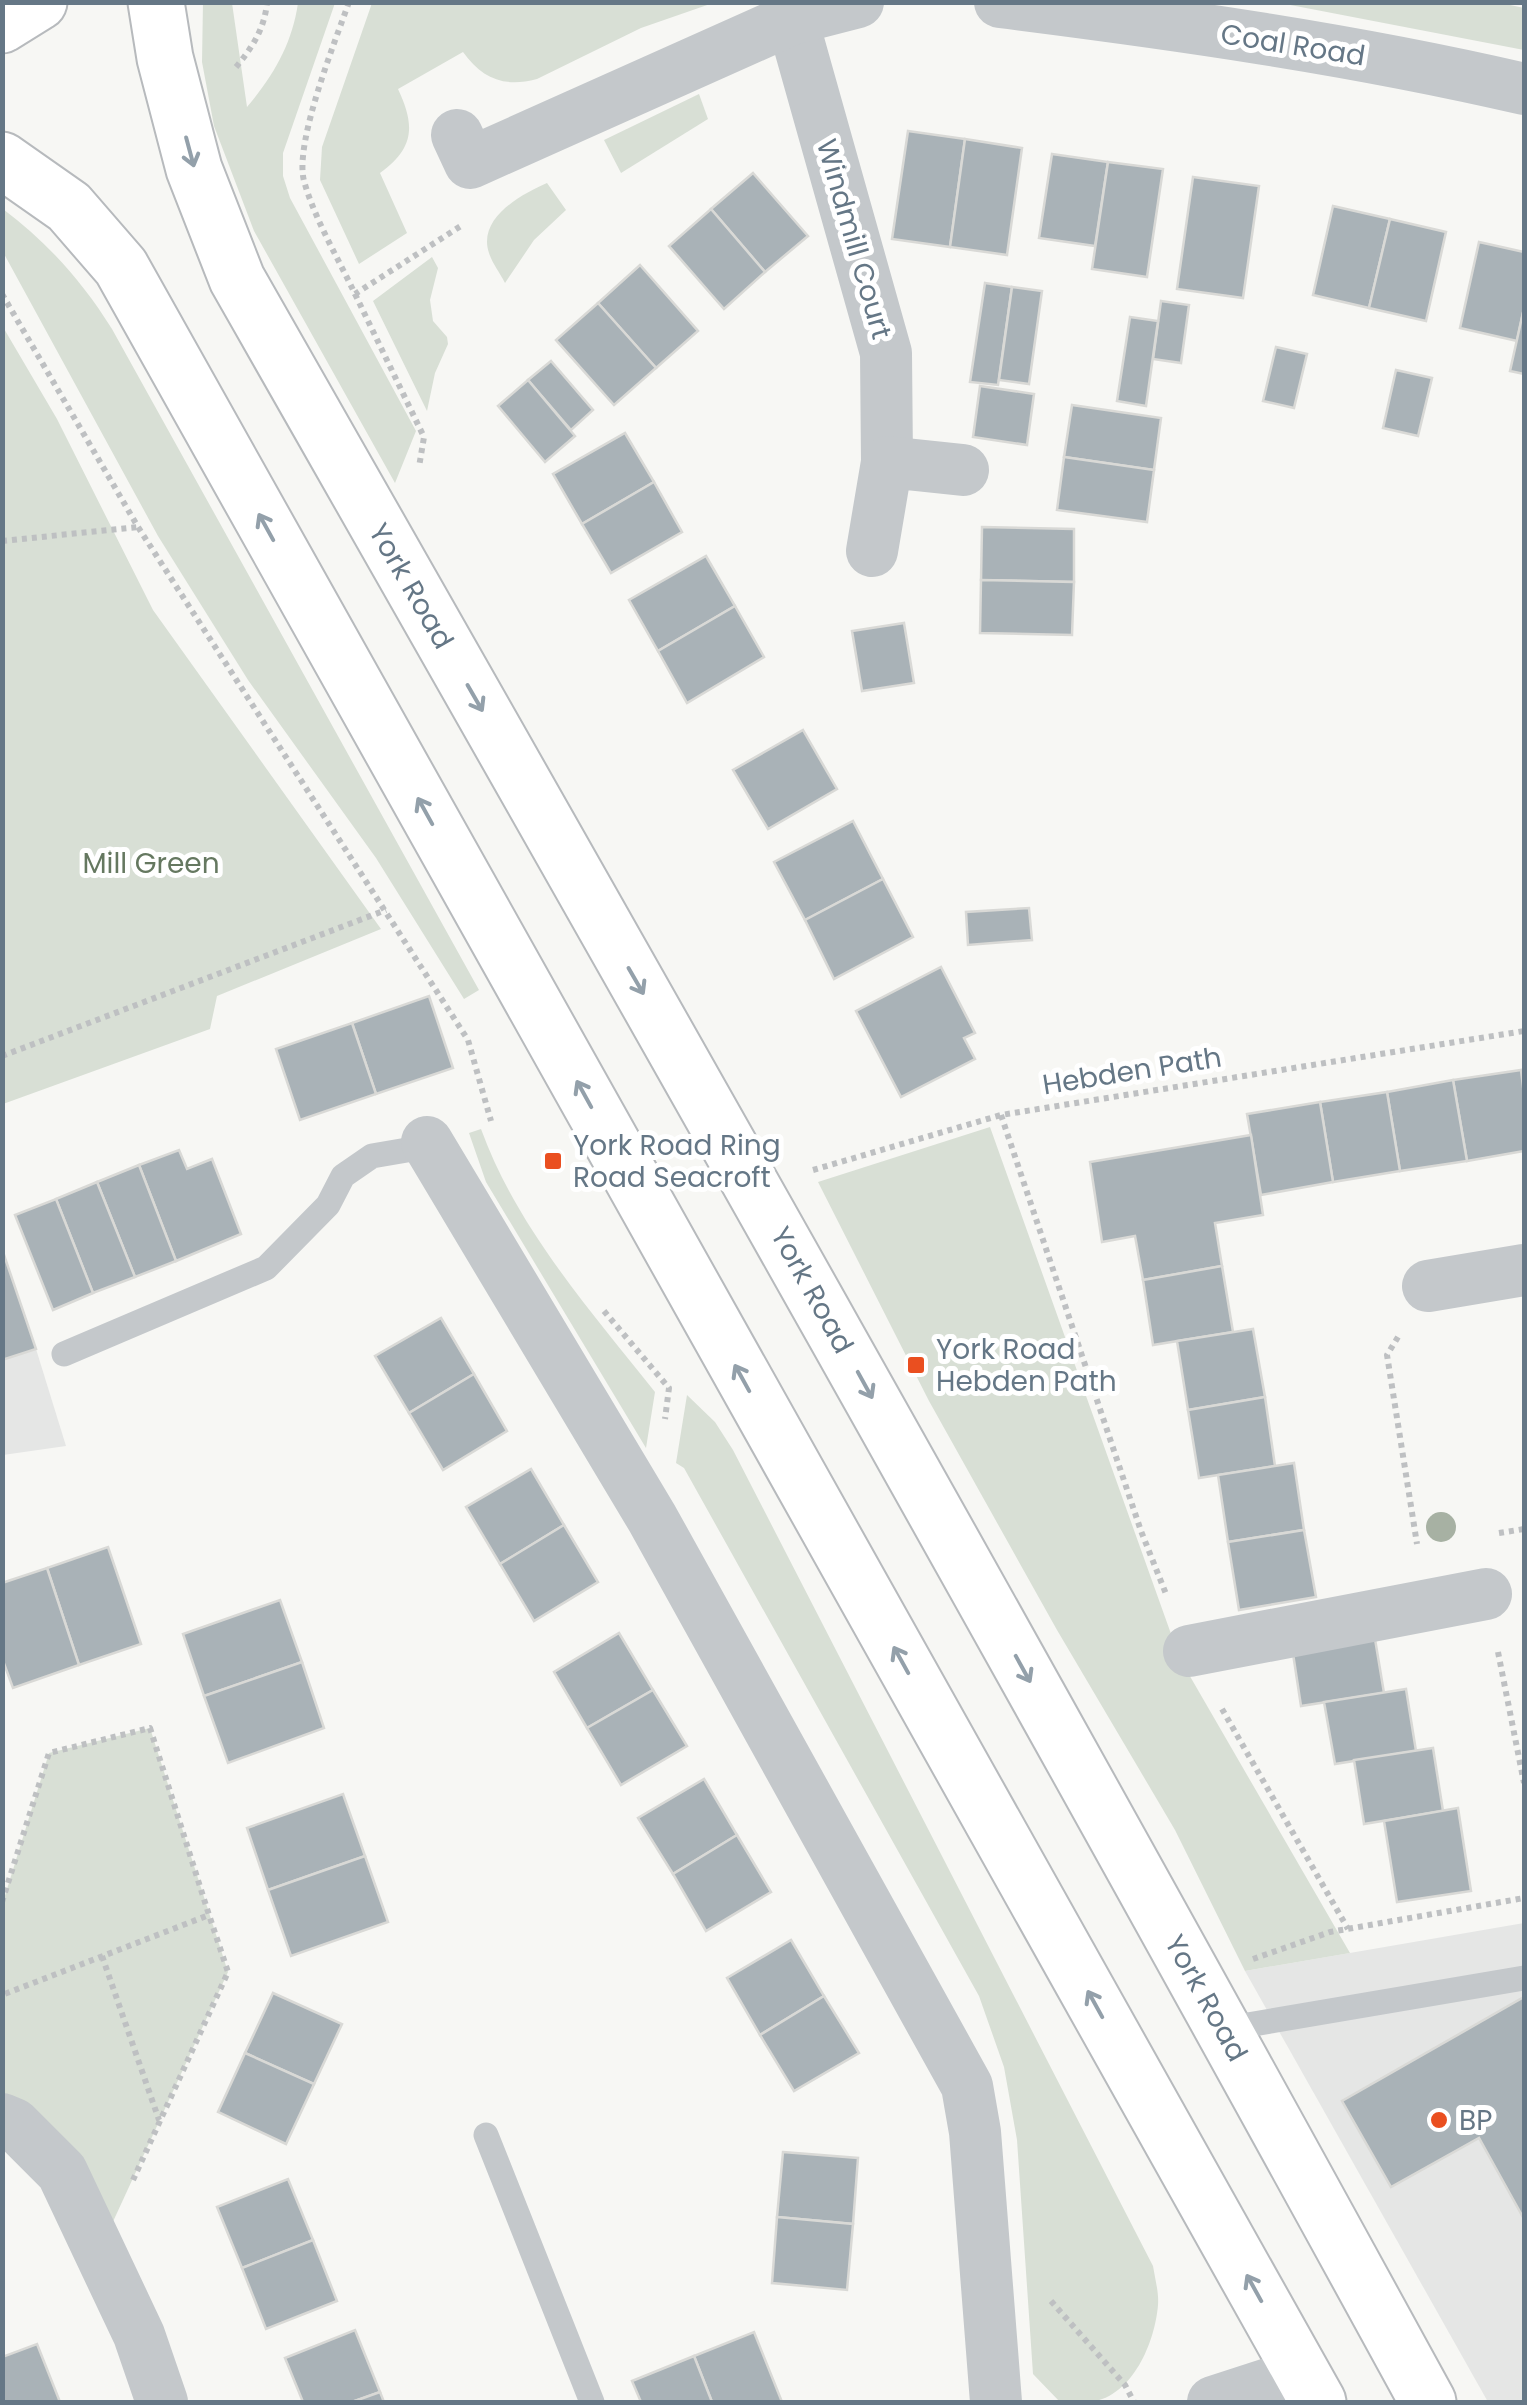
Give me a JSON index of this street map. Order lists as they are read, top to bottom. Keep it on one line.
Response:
{"streets":{"highway":["York Road"],"street":["Coal Road","Windmill Court"],"path":["Hebden Path"]},"crossings":[["York Road","Hebden Path"]],"parks":["Mill Green"],"places":{"transit":["York Road Ring Road Seacroft","York Road Hebden Path"],"other":["BP"]}}
